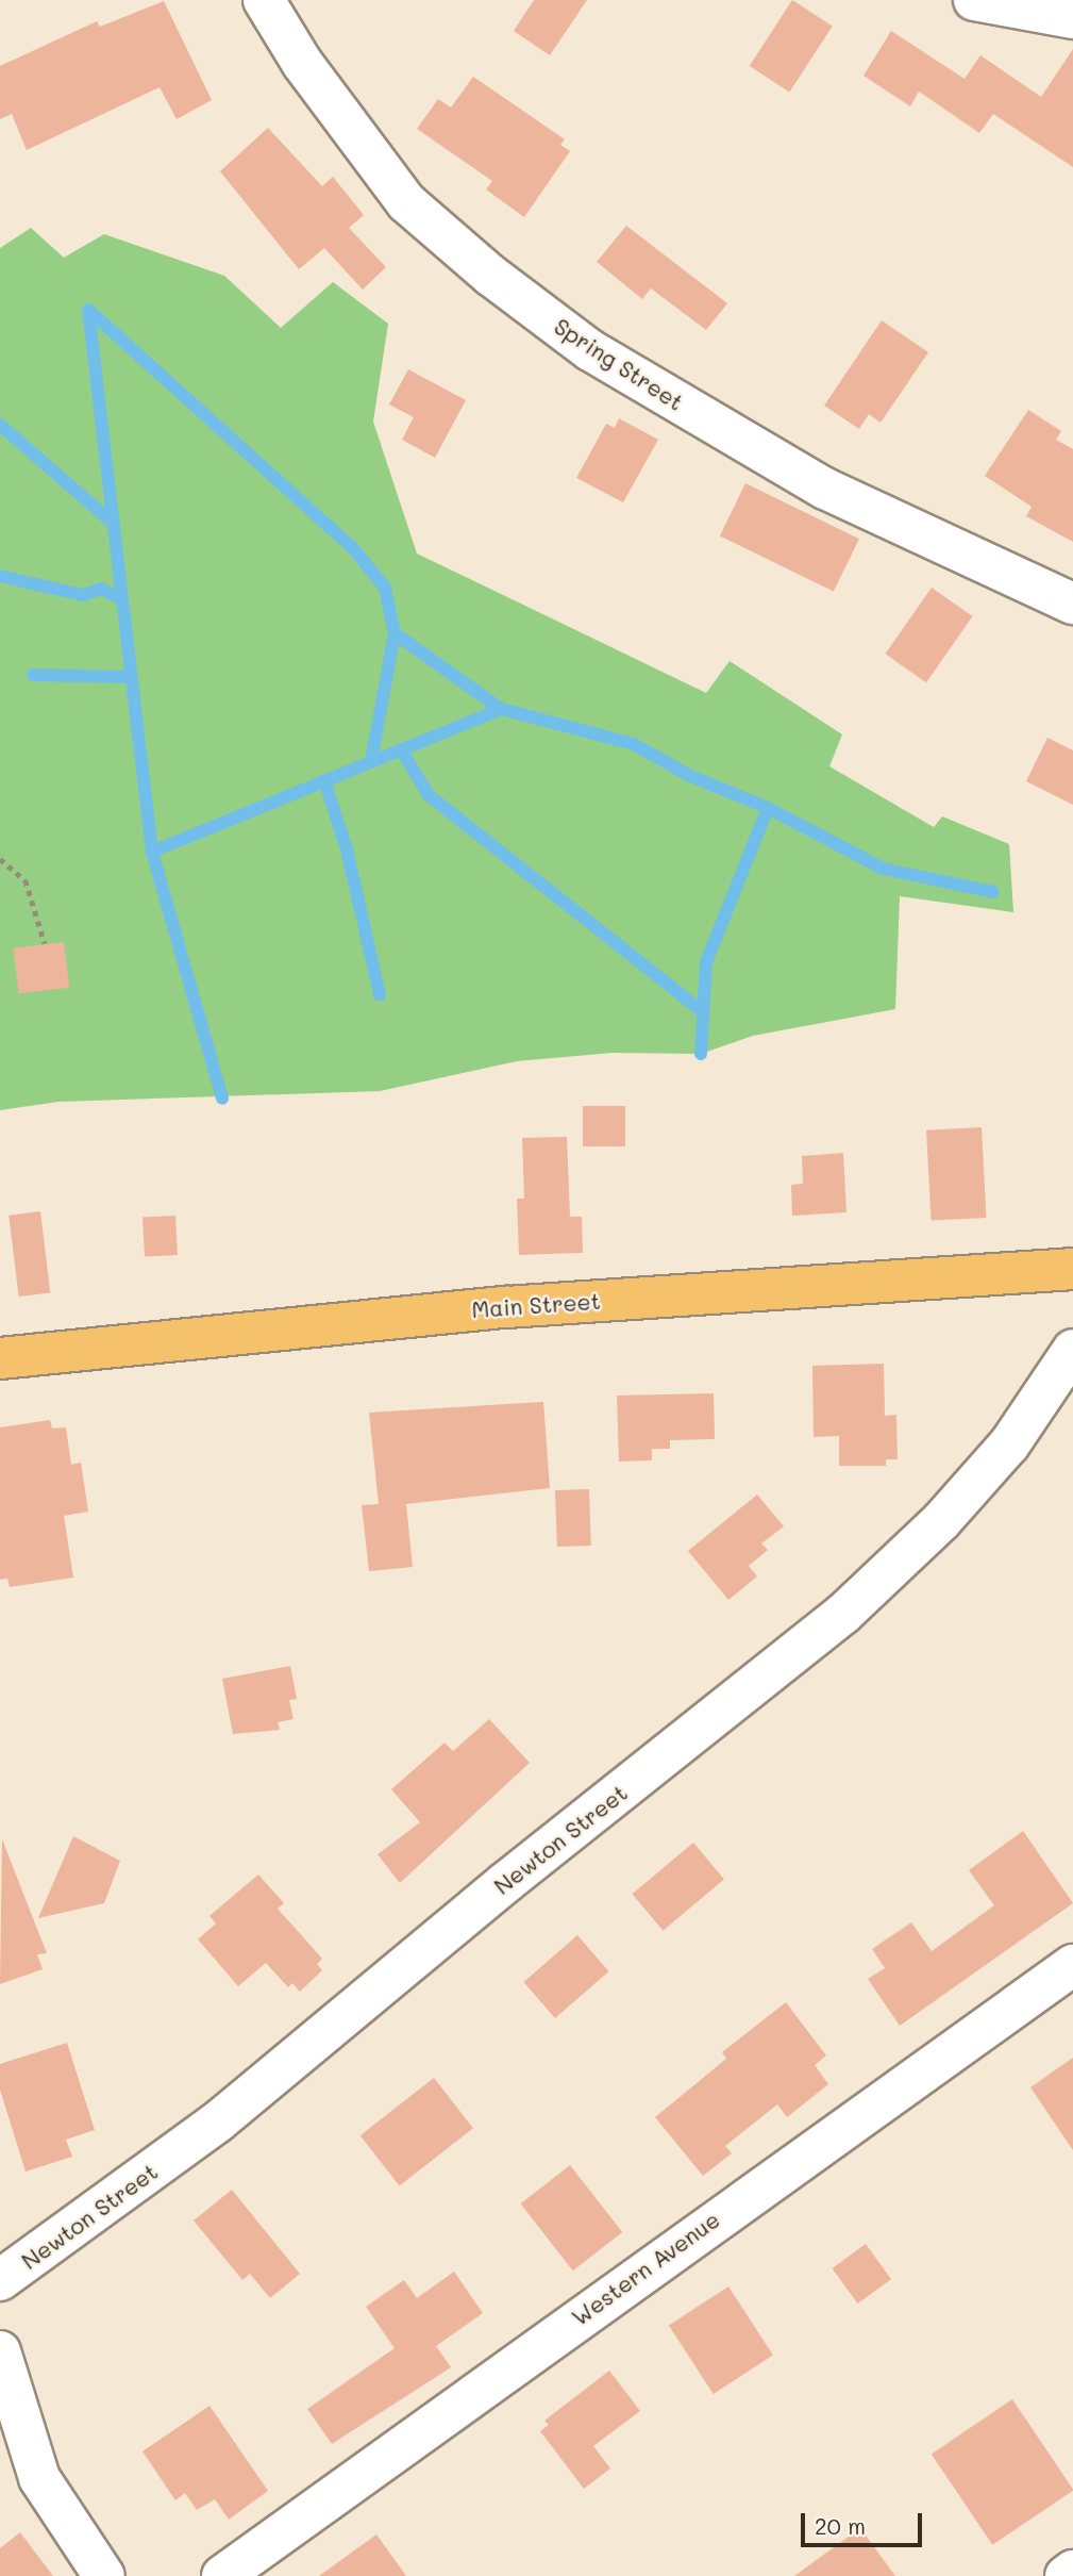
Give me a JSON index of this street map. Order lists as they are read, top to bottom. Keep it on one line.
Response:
{"streets":{"main road":["Main Street"],"street":["Spring Street","Newton Street","Western Avenue"]},"scale_bar":"20 m"}
